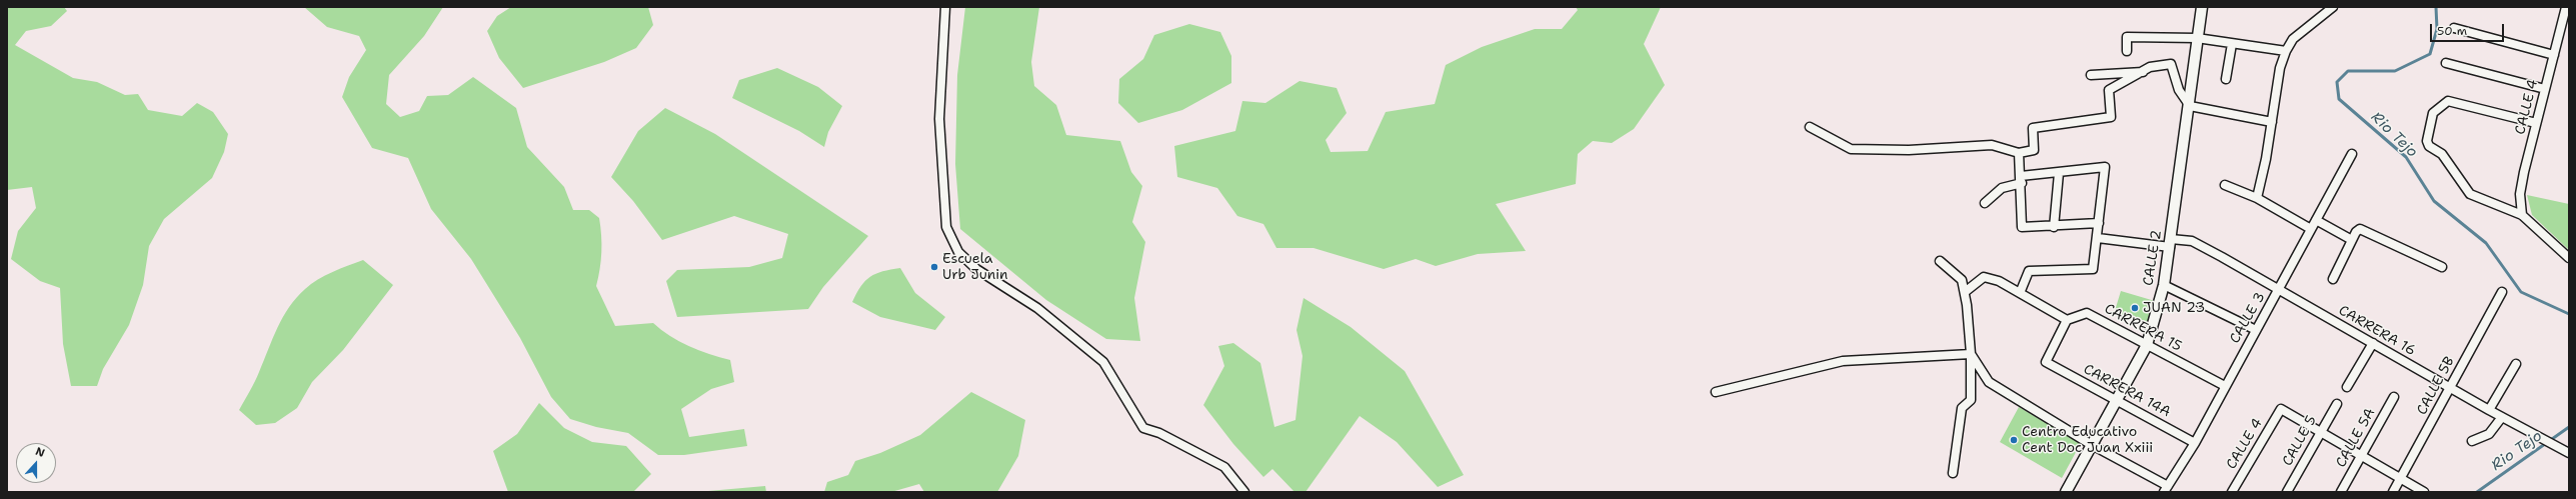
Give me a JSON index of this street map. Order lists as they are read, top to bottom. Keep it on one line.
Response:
{"streets":{"street":["CALLE 4","CALLE 2","CALLE 3","CARRERA 15","CARRERA 16","CALLE 5B","CARRERA 14A","CALLE 5A","CALLE 5"]},"crossings":[["CALLE 4","CALLE 5"],["CALLE 2","CARRERA 15"],["CALLE 2","CARRERA 16"],["CALLE 2","CARRERA 14A"],["CALLE 3","CARRERA 15"],["CALLE 3","CARRERA 16"],["CALLE 3","CARRERA 14A"],["CARRERA 15","CARRERA 14A"],["CARRERA 16","CALLE 5B"]],"water":["Rio Tejo"],"places":["Escuela Urb Junin","JUAN 23","Centro Educativo Cent Doc Juan Xxiii"],"scale_bar":"50 m","north":"top"}
